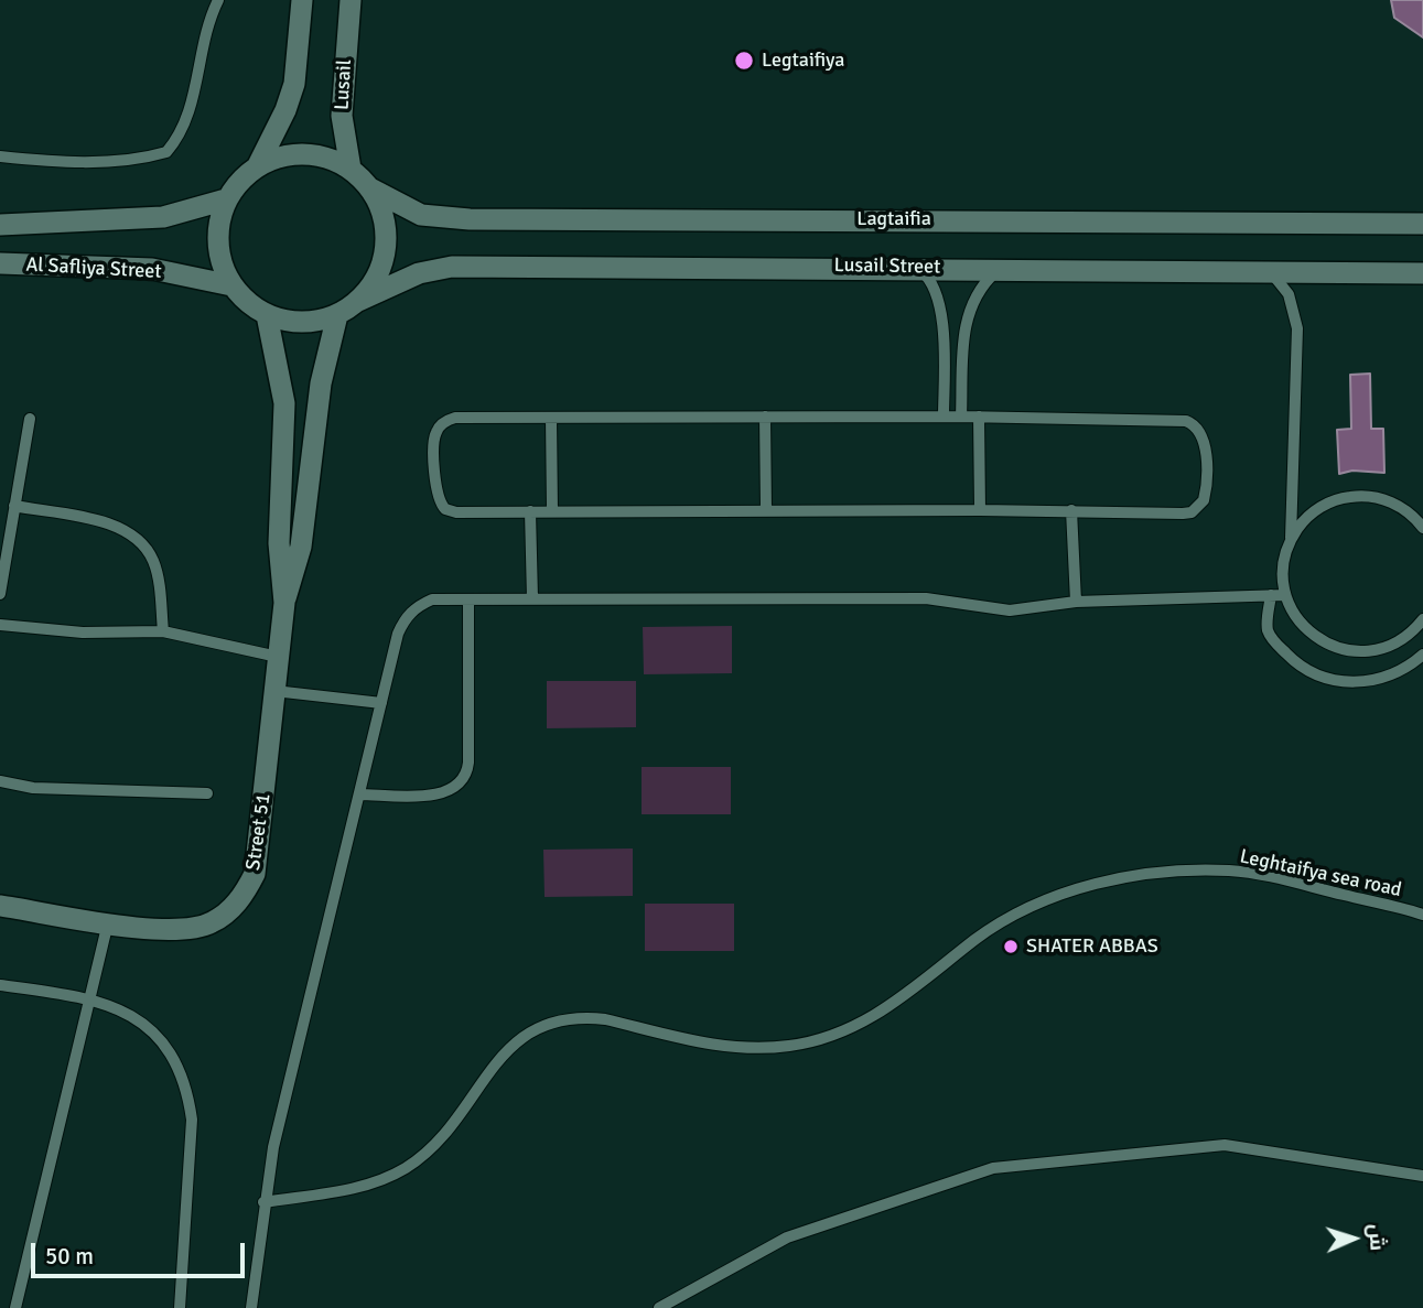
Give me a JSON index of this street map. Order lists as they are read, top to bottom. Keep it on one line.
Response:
{"streets":{"street":["Lusail","Lagtaifia","Lusail Street","Al Safliya Street","Street 51"],"lane":["Leghtaifya sea road"]},"crossings":[["Lusail","Lagtaifia"],["Lusail","Lusail Street"],["Lusail","Al Safliya Street"],["Lusail","Street 51"],["Lagtaifia","Lusail Street"],["Lagtaifia","Al Safliya Street"],["Lagtaifia","Street 51"],["Lusail Street","Al Safliya Street"],["Lusail Street","Street 51"],["Al Safliya Street","Street 51"]],"places":["Legtaifiya","SHATER ABBAS"],"scale_bar":"50 m","north":"right"}
